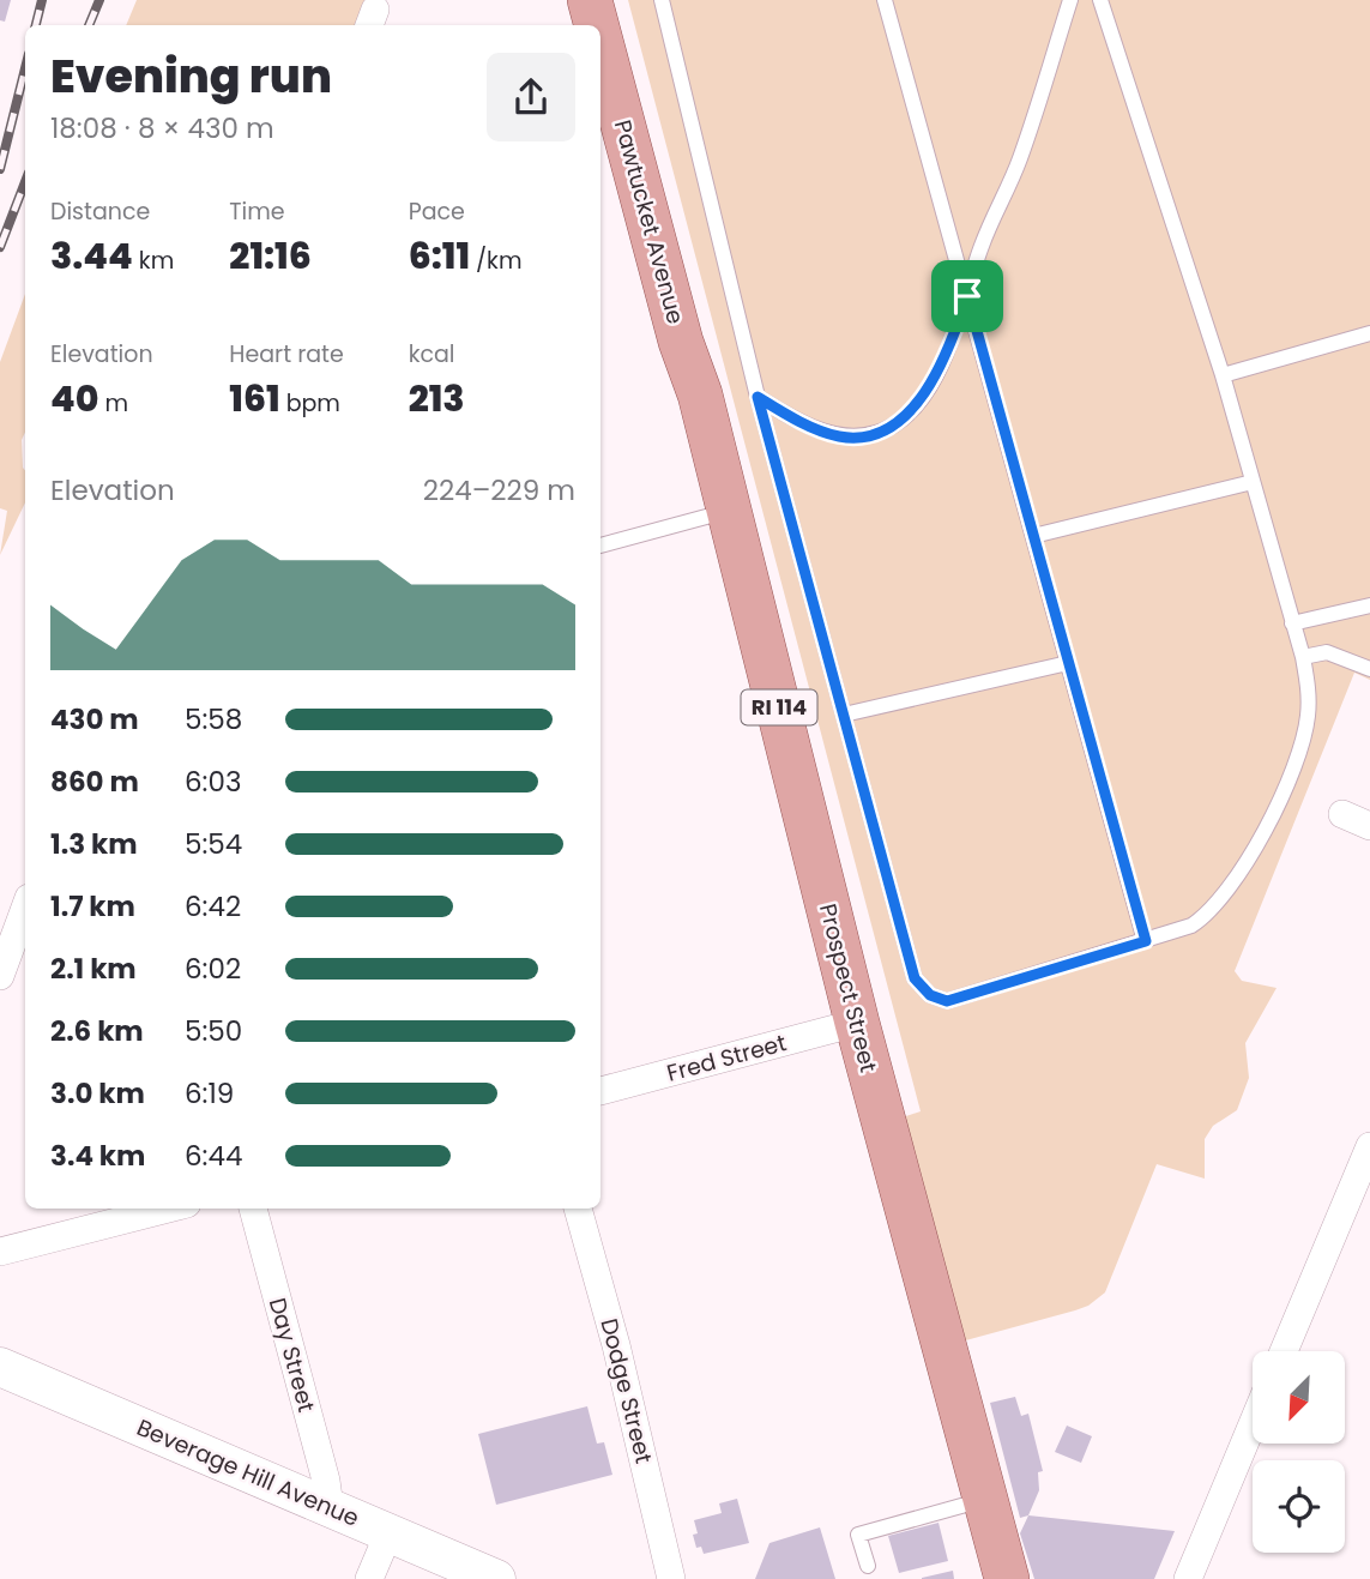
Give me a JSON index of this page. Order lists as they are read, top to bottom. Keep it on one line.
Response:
{"streets":{"main road":["Pawtucket Avenue","RI 114","Prospect Street","Beverage Hill Avenue"],"street":["Fred Street","Day Street","Dodge Street"]},"crossings":[["Pawtucket Avenue","Prospect Street"],["Prospect Street","Fred Street"],["Day Street","Beverage Hill Avenue"]],"north":"bottom left","page":{"heading":["Evening run","18:08 · 8 × 430 m"],"stats":[["Distance","3.44 km"],["Time","21:16"],["Pace","6:11 /km"],["Elevation","40 m"],["Heart rate","161 bpm"],["kcal","213"]],"chart":["Elevation","224–229 m"],"list":[{"name":"430 m","note":"5:58"},{"name":"860 m","note":"6:03"},{"name":"1.3 km","note":"5:54"},{"name":"1.7 km","note":"6:42"},{"name":"2.1 km","note":"6:02"},{"name":"2.6 km","note":"5:50"},{"name":"3.0 km","note":"6:19"},{"name":"3.4 km","note":"6:44"}]}}
